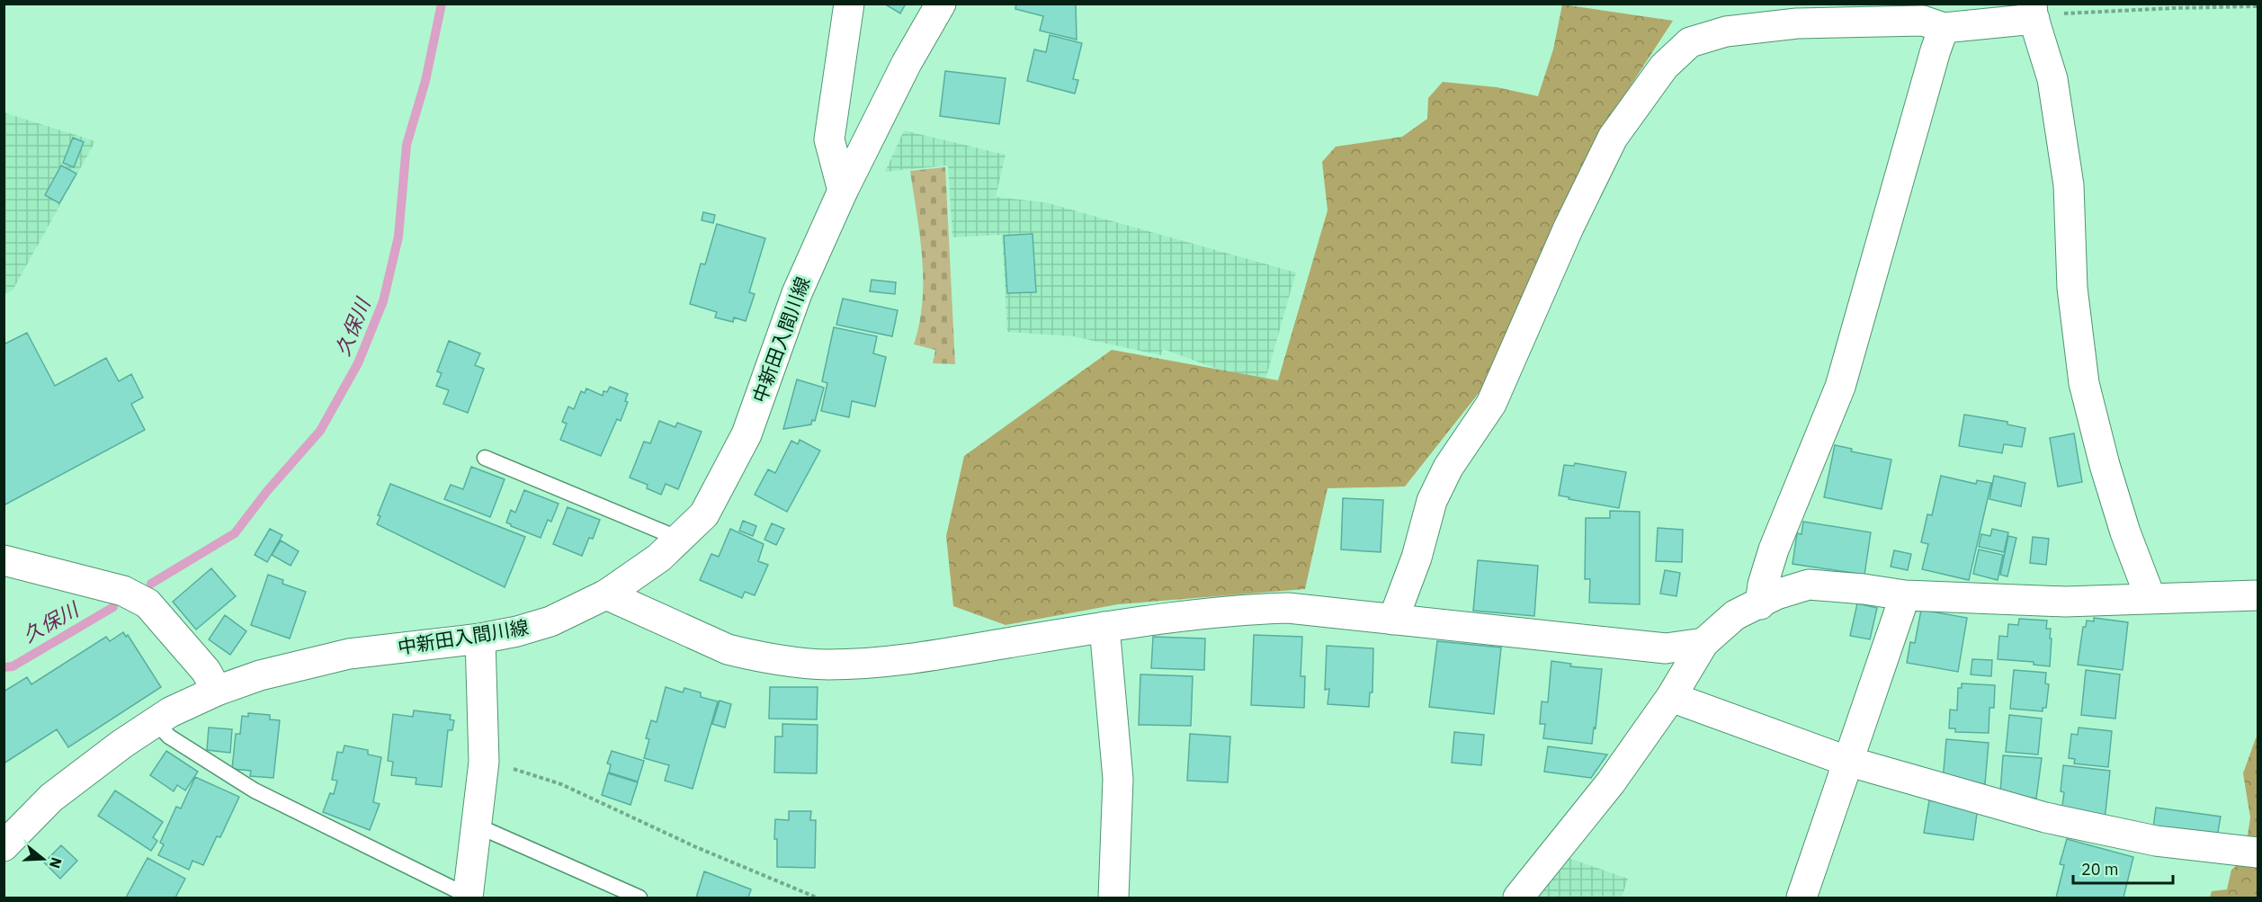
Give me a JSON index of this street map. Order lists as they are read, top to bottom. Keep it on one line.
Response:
{"streets":{"street":["中新田入間川線"]},"water":["久保川"],"scale_bar":"20 m","north":"right"}
